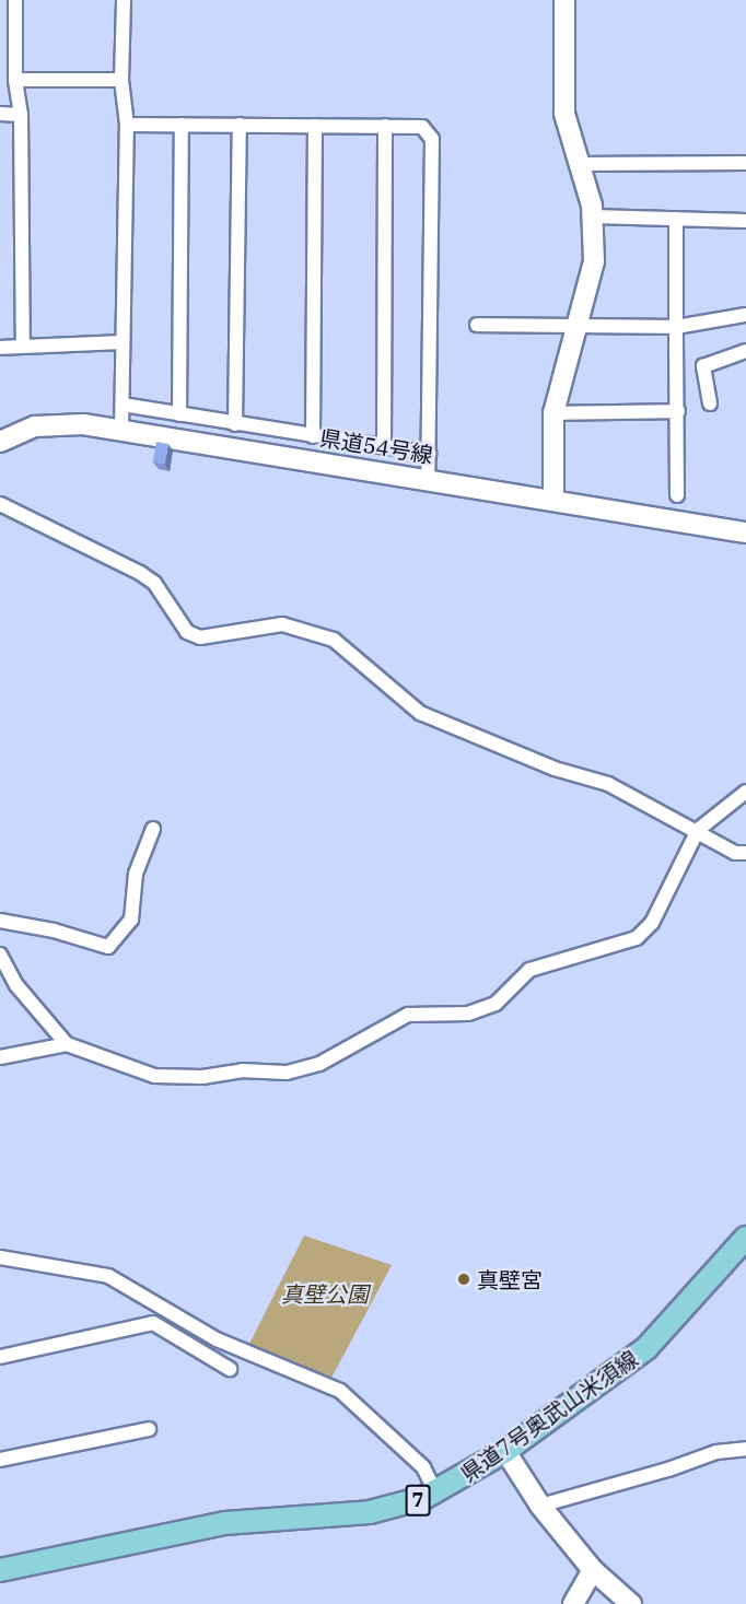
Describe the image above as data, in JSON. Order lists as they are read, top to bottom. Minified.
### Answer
{"streets":{"main road":["県道54号線","県道7号奥武山米須線","7"]},"parks":["真壁公園"],"places":["真壁宮"]}
